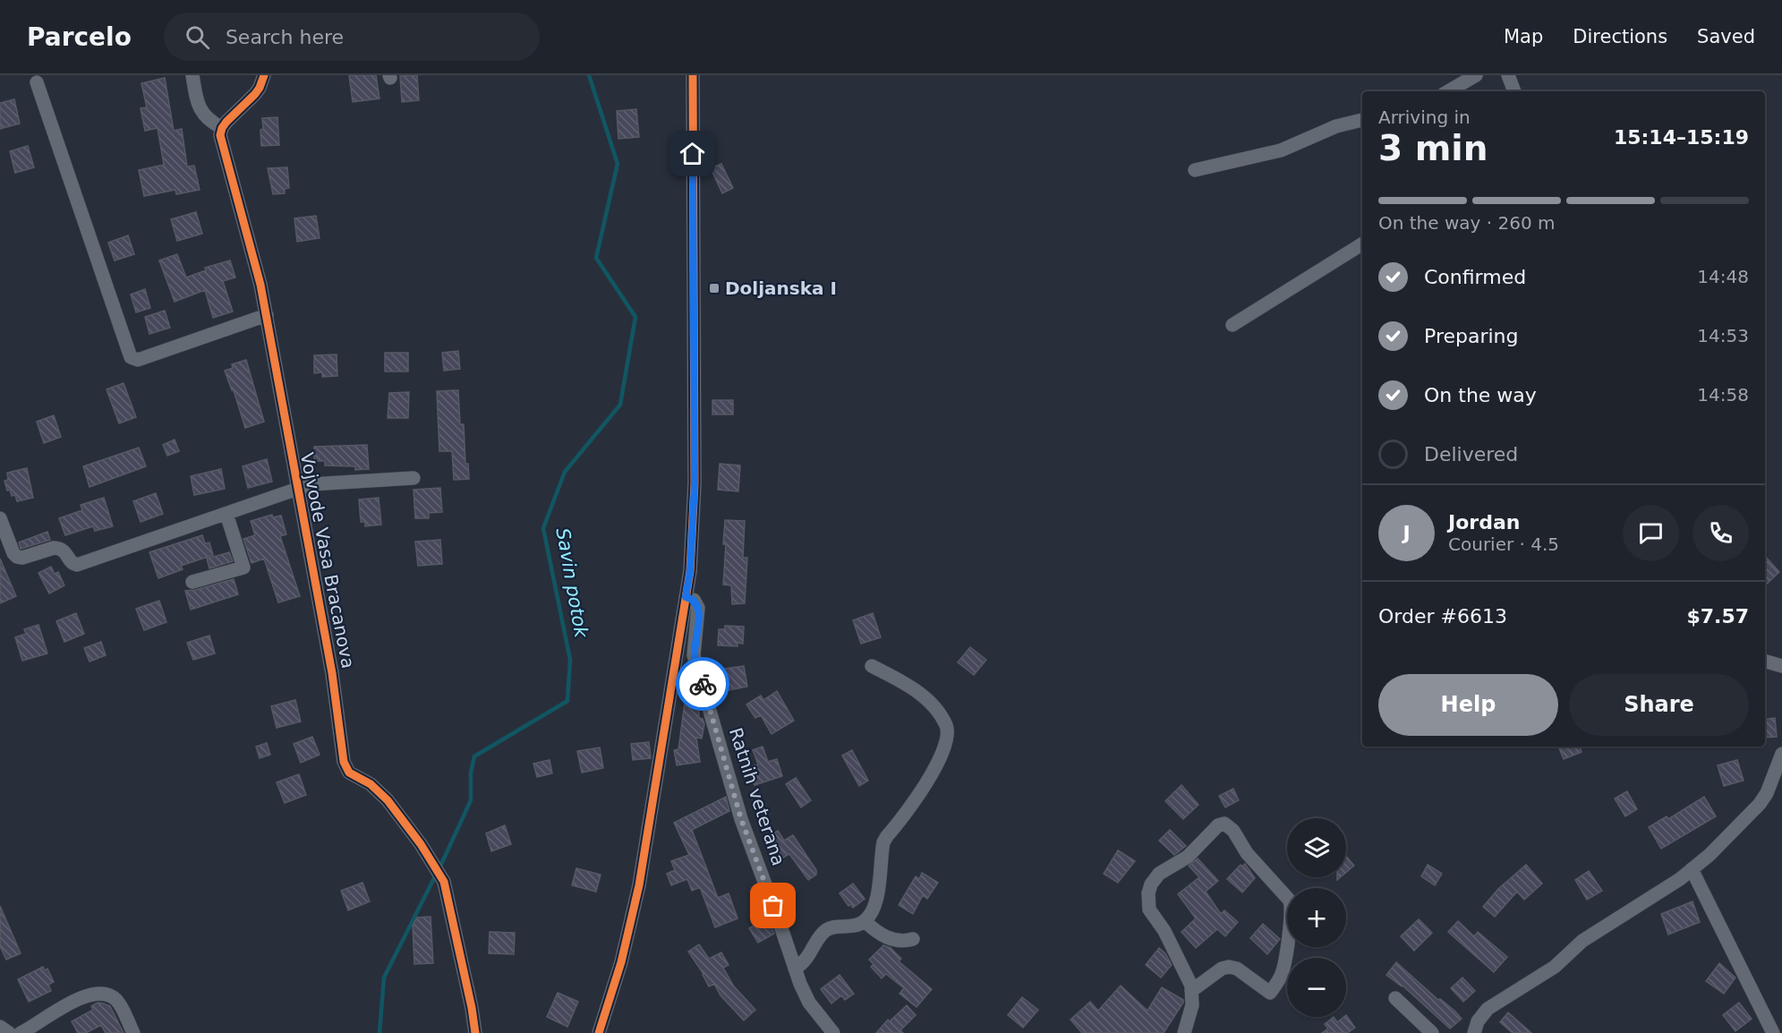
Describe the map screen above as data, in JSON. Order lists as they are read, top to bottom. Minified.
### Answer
{"streets":{"street":["Vojvode Vasa Bracanova","Ratnih veterana"]},"water":["Savin potok"],"places":{"transit":["Doljanska I"]},"page":{"header":"Parcelo","search":"Search here","nav":["Map","Directions","Saved"],"heading":["3 min","Arriving in","15:14–15:19"],"panel":["Jordan","Courier · 4.5","Order #6613","$7.57"],"bar":"On the way · 260 m","list":[["Confirmed","14:48"],["Preparing","14:53"],["On the way","14:58"],"Delivered"],"round":"J","buttons":["Help","Share"],"map_buttons":["+","−"]}}
